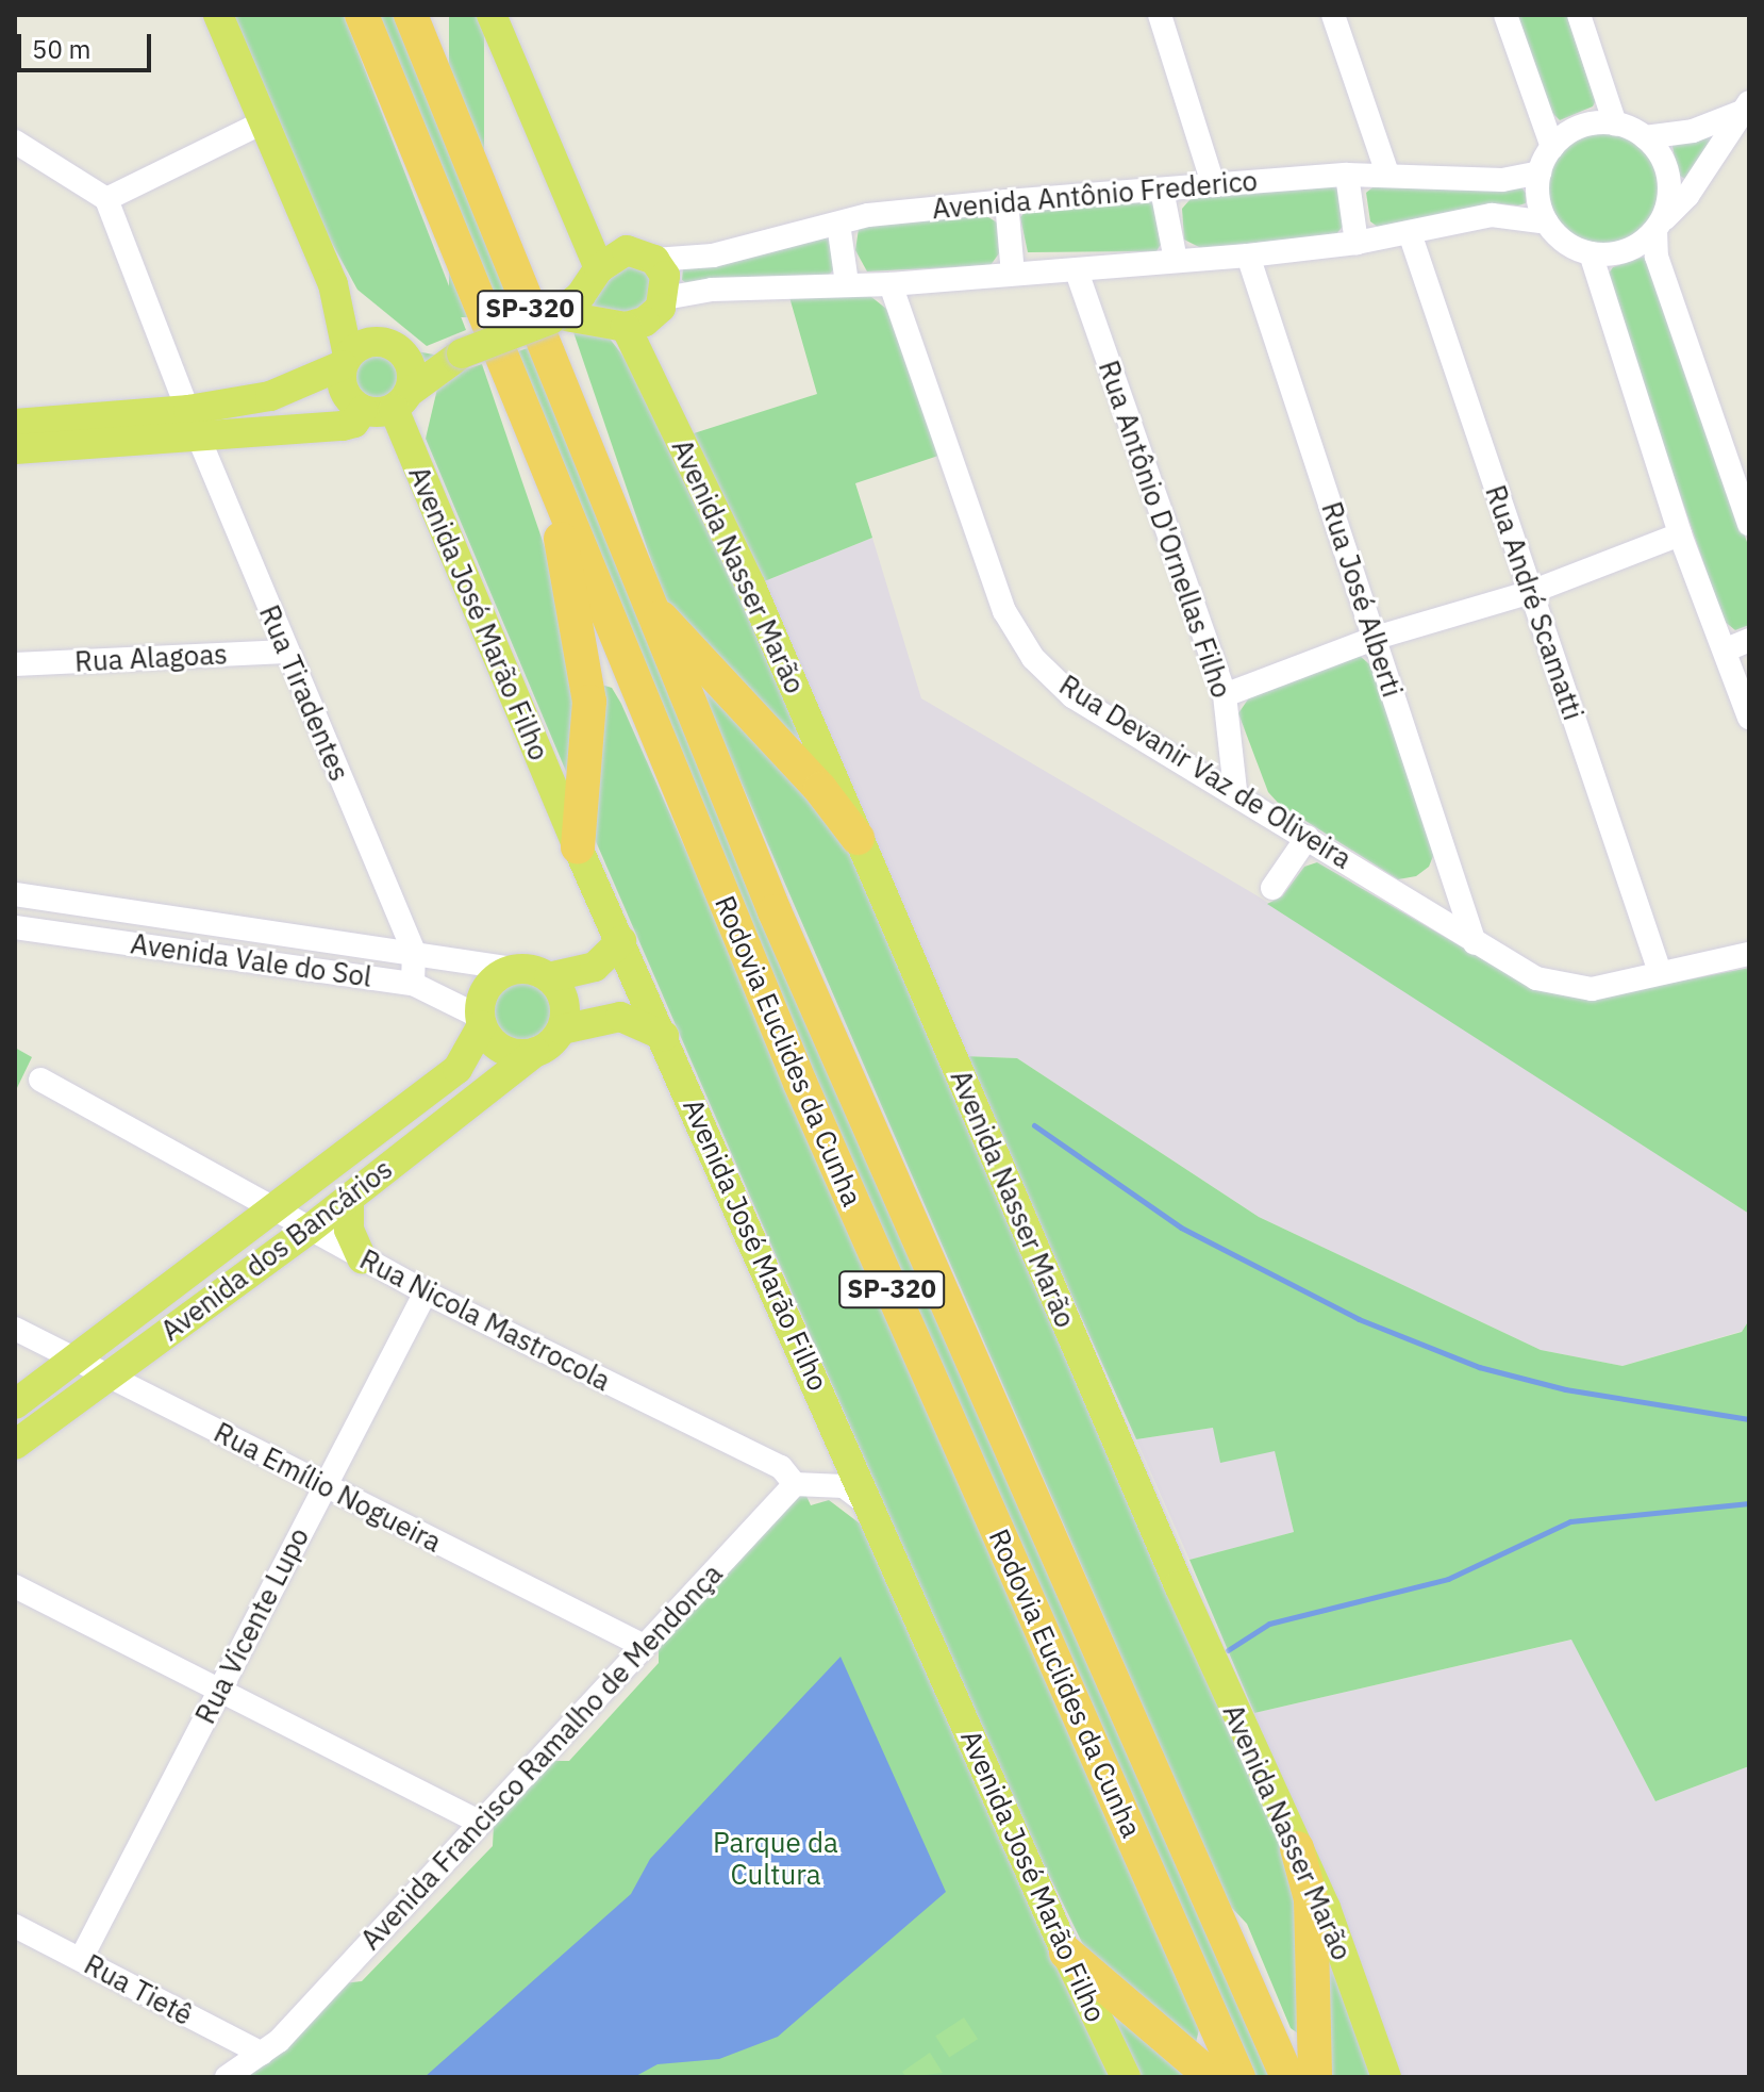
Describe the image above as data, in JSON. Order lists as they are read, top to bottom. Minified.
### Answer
{"streets":{"highway":["SP-320","Rodovia Euclides da Cunha"],"main road":["Avenida Antônio Frederico","Avenida Nasser Marão","Avenida José Marão Filho","Avenida dos Bancários"],"street":["Rua Antônio D'Ornellas Filho","Rua José Alberti","Rua André Scamatti","Rua Alagoas","Rua Tiradentes","Rua Devanir Vaz de Oliveira","Avenida Vale do Sol","Rua Nicola Mastrocola","Rua Emílio Nogueira","Rua Vicente Lupo","Avenida Francisco Ramalho de Mendonça","Rua Tietê"]},"crossings":[["Rua Antônio D'Ornellas Filho","Rua Devanir Vaz de Oliveira"],["Rua José Alberti","Rua Devanir Vaz de Oliveira"],["Rua André Scamatti","Rua Devanir Vaz de Oliveira"],["Rua Alagoas","Rua Tiradentes"],["Rua Tiradentes","Avenida Vale do Sol"],["Avenida Vale do Sol","Avenida dos Bancários"],["Avenida dos Bancários","Rua Nicola Mastrocola"],["Avenida dos Bancários","Rua Emílio Nogueira"],["Rua Nicola Mastrocola","Rua Vicente Lupo"],["Rua Nicola Mastrocola","Avenida Francisco Ramalho de Mendonça"],["Rua Emílio Nogueira","Rua Vicente Lupo"],["Rua Emílio Nogueira","Avenida Francisco Ramalho de Mendonça"],["Rua Vicente Lupo","Rua Tietê"],["Avenida Francisco Ramalho de Mendonça","Rua Tietê"]],"parks":["Parque da Cultura"],"scale_bar":"50 m"}
